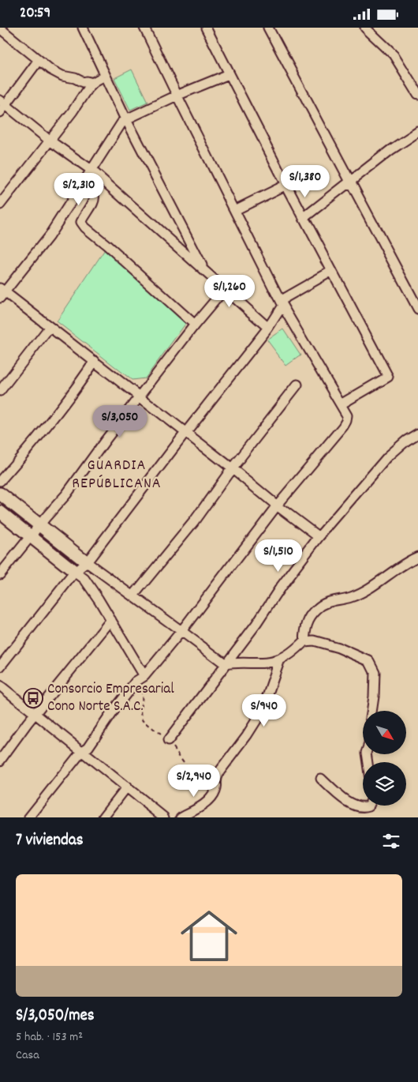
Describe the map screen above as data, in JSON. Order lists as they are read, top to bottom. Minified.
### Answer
{"districts":["GUARDIA REPÚBLICANA"],"places":{"bus stop":["Consorcio Empresarial Cono Norte S.A.C."]},"north":"bottom right","page":{"status":"20:59","price":["S/1,380","S/2,310","S/1,260","S/3,050","S/1,510","S/940","S/2,940"],"heading":"7 viviendas","list":[{"name":"S/3,050/mes","note":"5 hab. · 153 m² · Casa"}]}}
